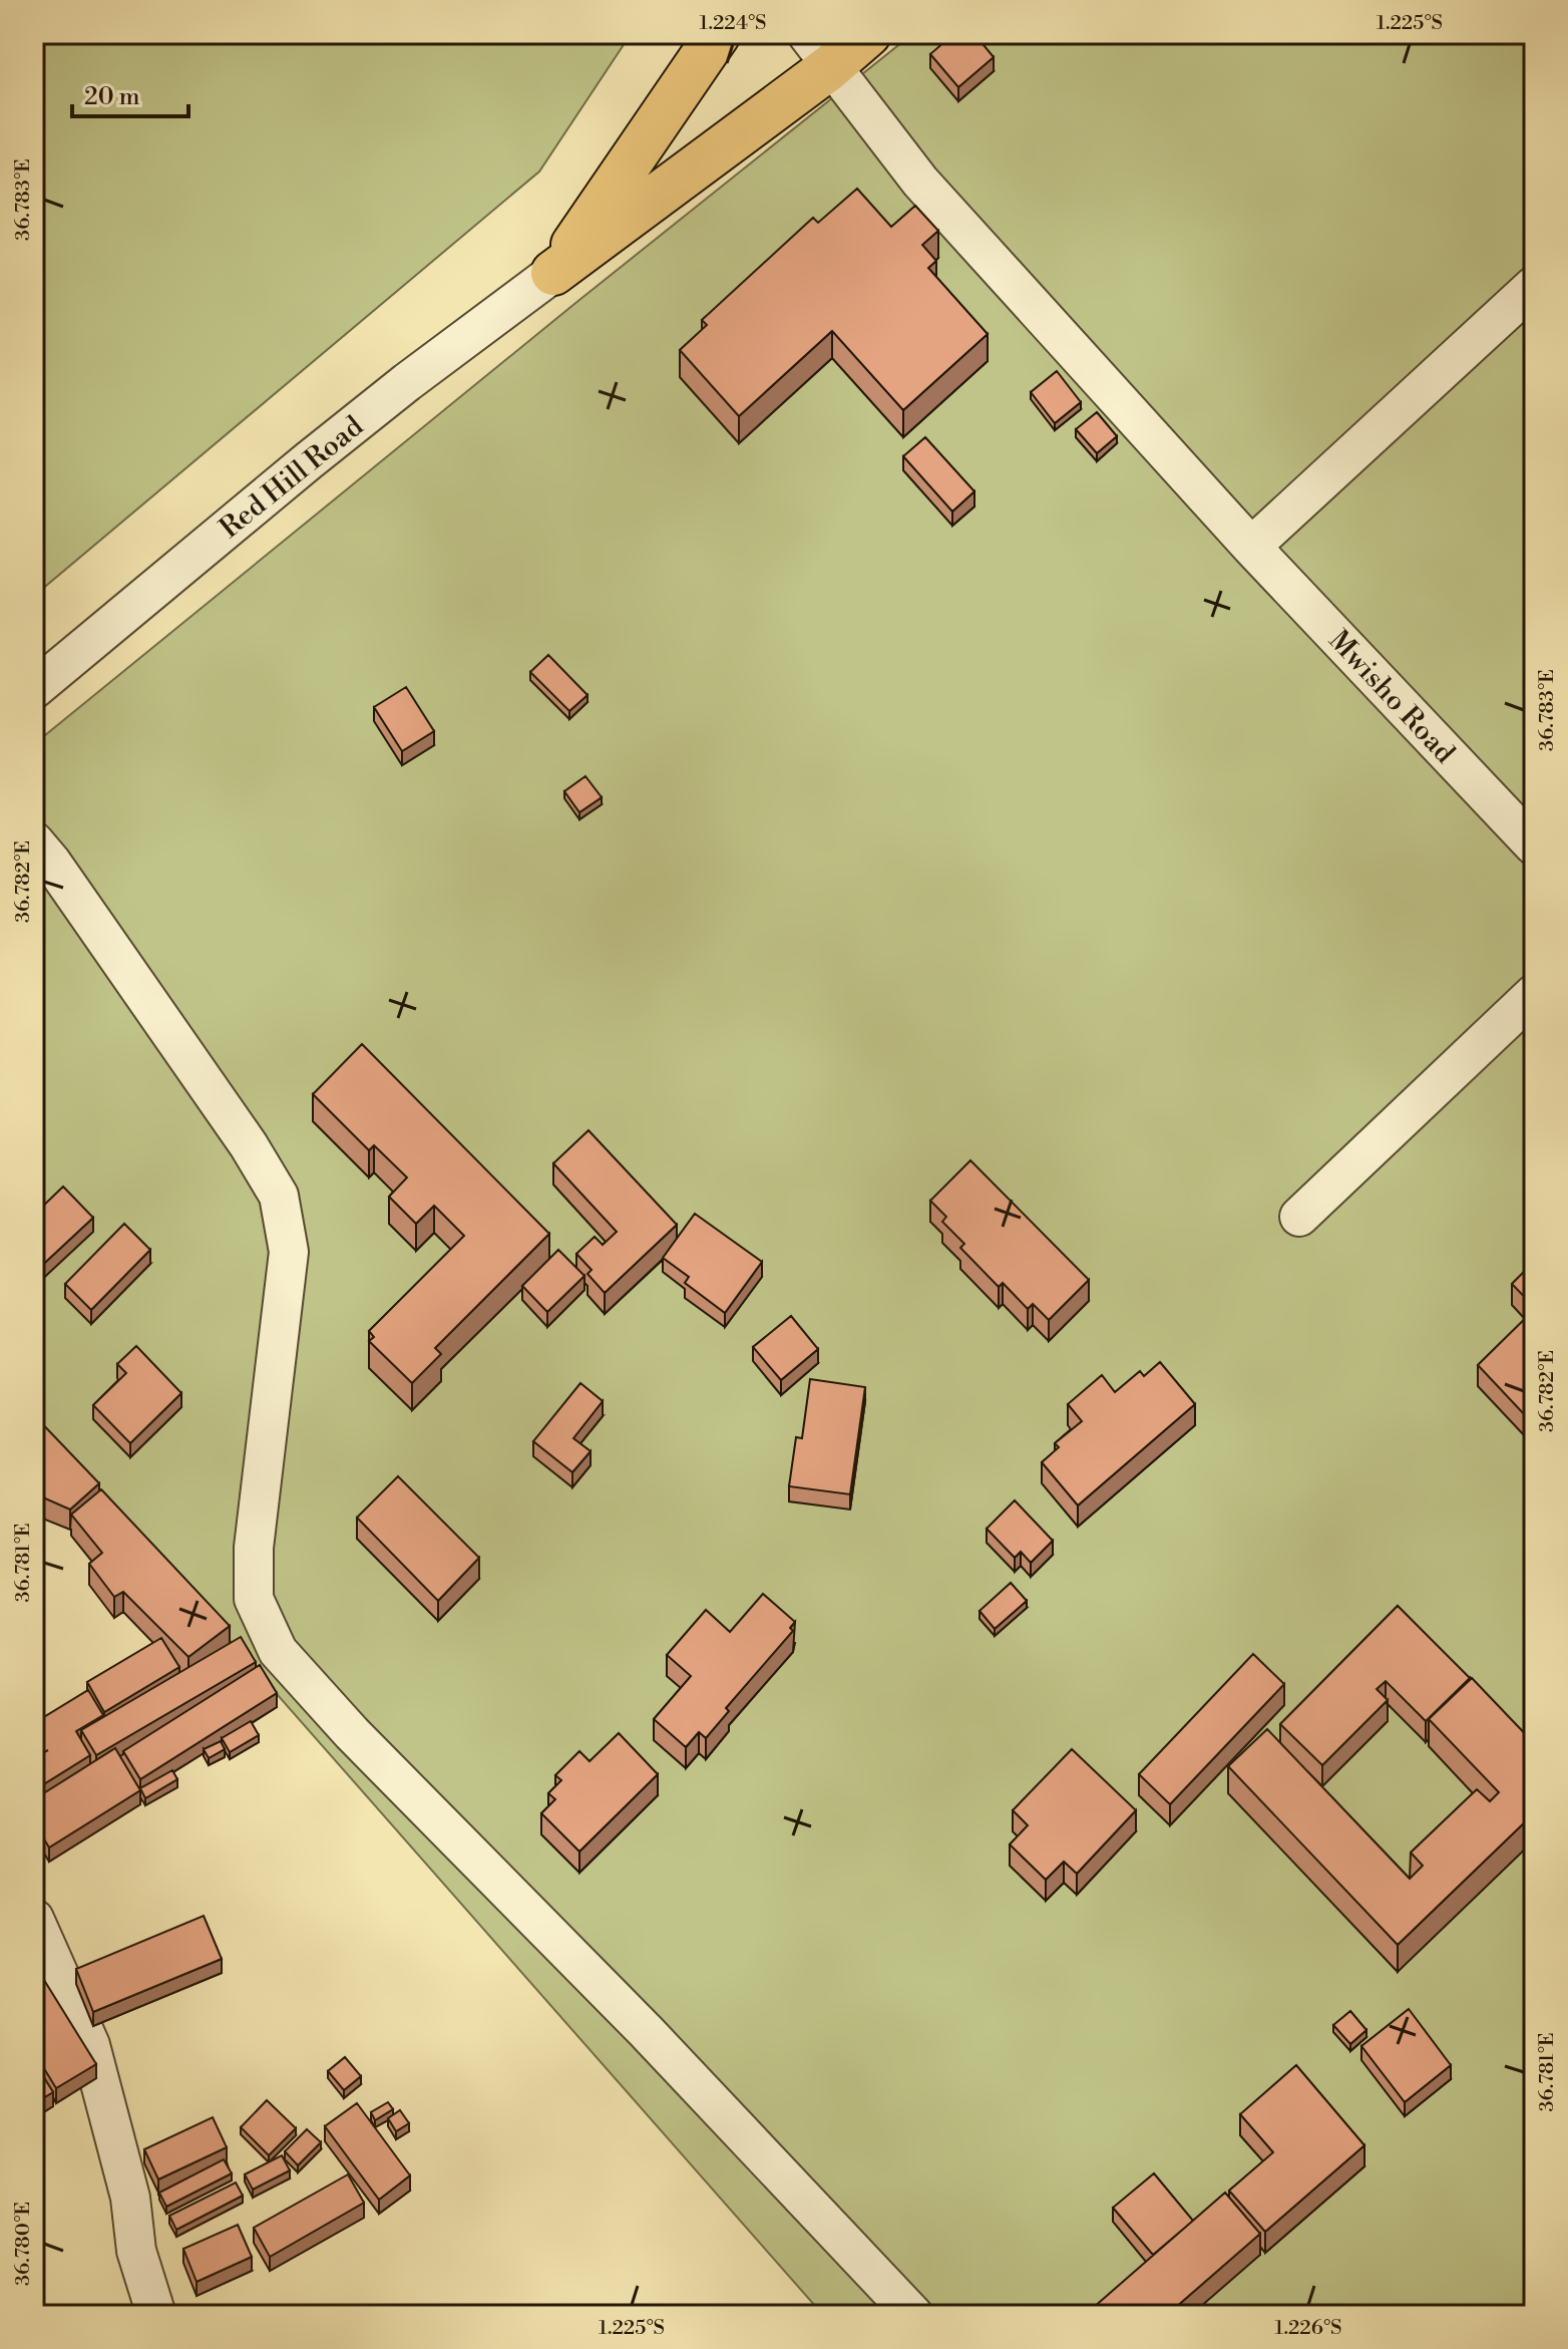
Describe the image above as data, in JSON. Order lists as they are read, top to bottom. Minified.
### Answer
{"streets":{"main road":["Red Hill Road"],"street":["Mwisho Road"]},"crossings":[["Red Hill Road","Mwisho Road"]],"scale_bar":"20 m","coordinates":["1.224°S","1.225°S","36.783°E","36.782°E","36.781°E","36.780°E","1.226°S"]}
